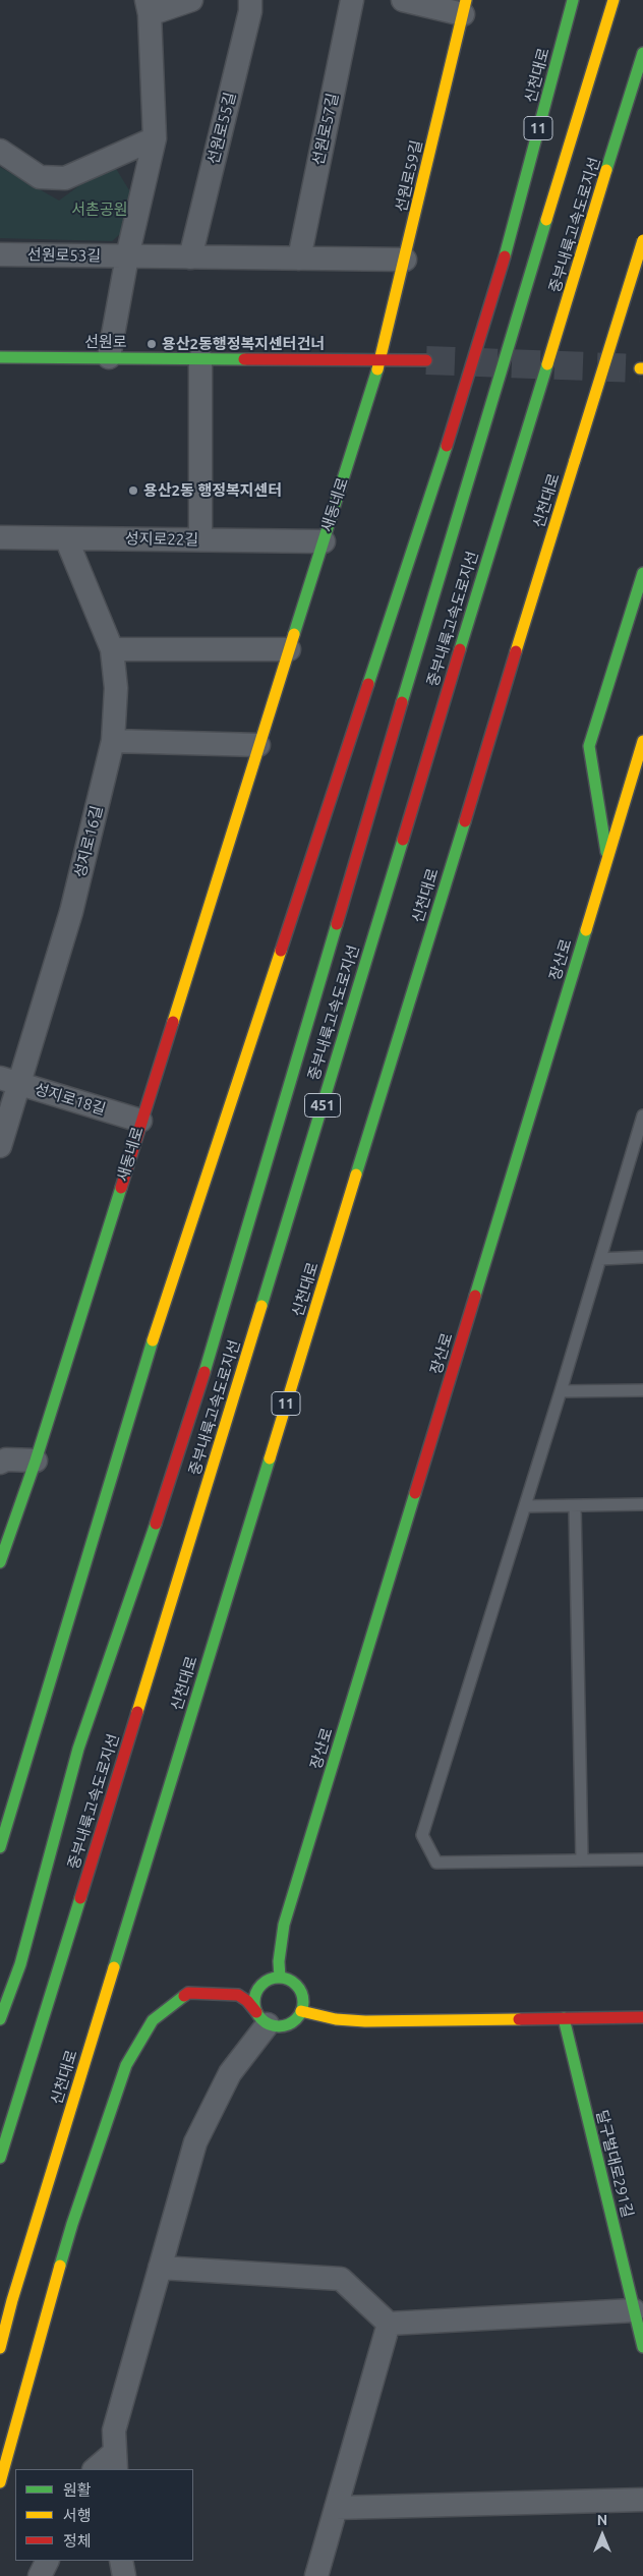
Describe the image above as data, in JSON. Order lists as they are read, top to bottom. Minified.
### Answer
{"streets":{"main road":["신천대로","11","선원로59길","중부내륙고속도로지선","선원로","새동네로","장산로","451","달구벌대로291길"],"street":["선원로55길","선원로57길","선원로53길","성지로22길","성지로16길","성지로18길"]},"crossings":[["선원로55길","선원로53길"],["선원로57길","선원로53길"],["선원로59길","선원로53길"],["선원로59길","선원로"],["선원로59길","새동네로"],["선원로","새동네로"],["새동네로","성지로22길"],["새동네로","성지로18길"],["성지로22길","성지로16길"],["성지로16길","성지로18길"]],"parks":["서촌공원"],"places":["용산2동행정복지센터건너","용산2동 행정복지센터"],"legend":["원활","서행","정체"],"north":"top"}
